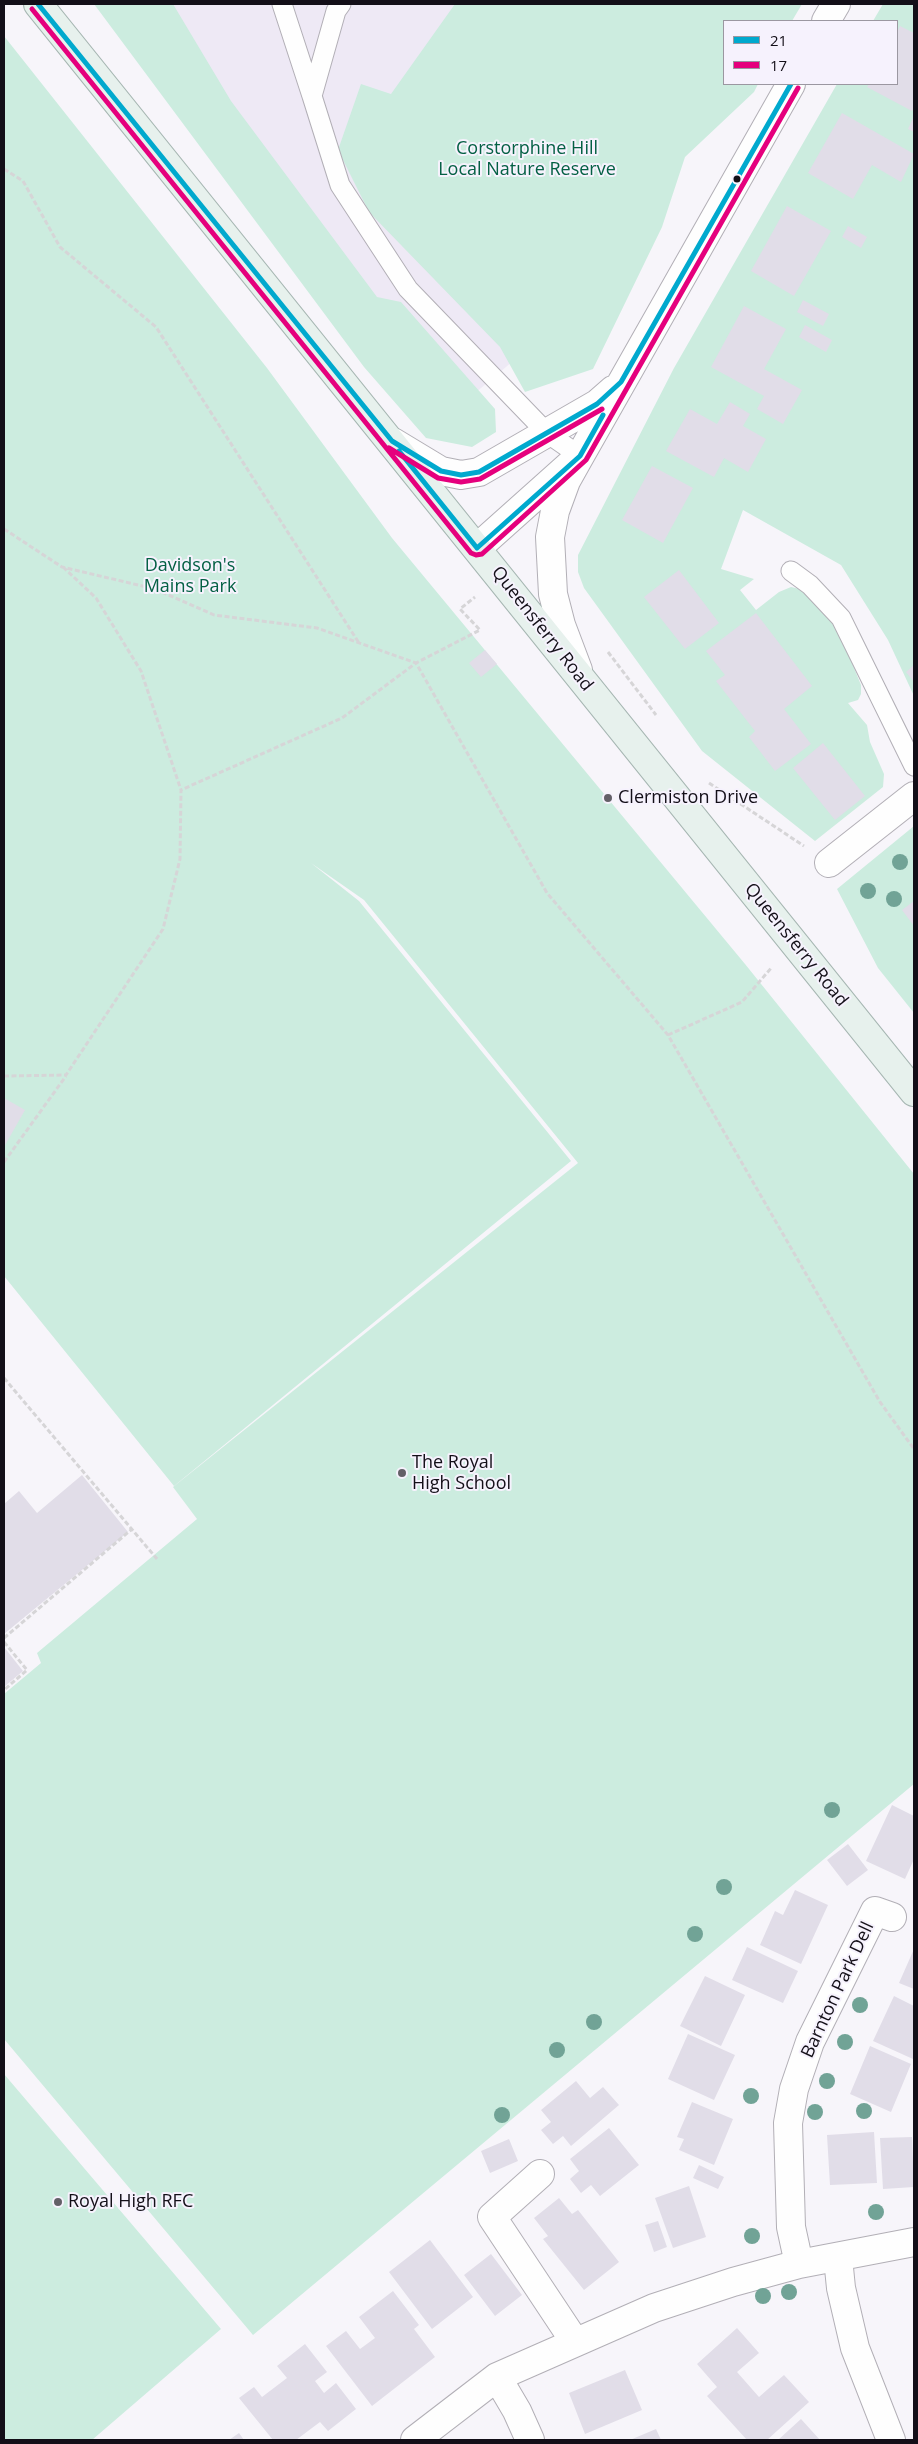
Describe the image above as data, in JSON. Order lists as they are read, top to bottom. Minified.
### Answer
{"streets":{"main road":["Queensferry Road"],"street":["Barnton Park Dell"]},"parks":["Corstorphine Hill Local Nature Reserve","Davidson's Mains Park"],"places":["Clermiston Drive","The Royal High School","Royal High RFC"],"lines":["transit line 21","transit line 17"],"legend":["21","17"]}
